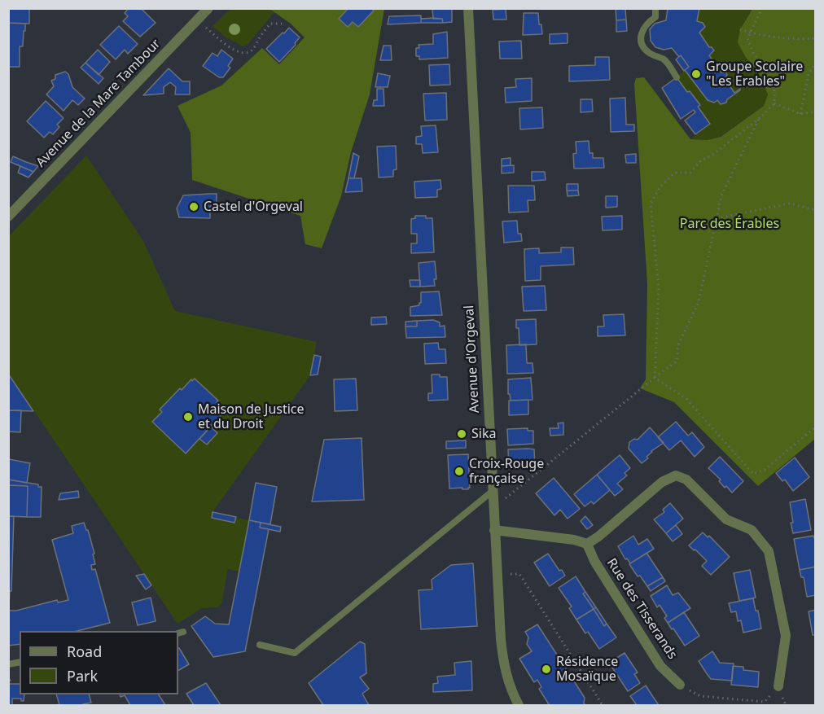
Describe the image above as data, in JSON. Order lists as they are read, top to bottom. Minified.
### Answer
{"streets":{"street":["Avenue de la Mare Tambour","Avenue d'Orgeval","Rue des Tisserands"]},"parks":["Parc des Érables"],"places":["Groupe Scolaire \"Les Erables\"","Castel d'Orgeval","Maison de Justice et du Droit","Sika","Croix-Rouge française","Résidence Mosaïque"],"legend":["Road","Park"]}
